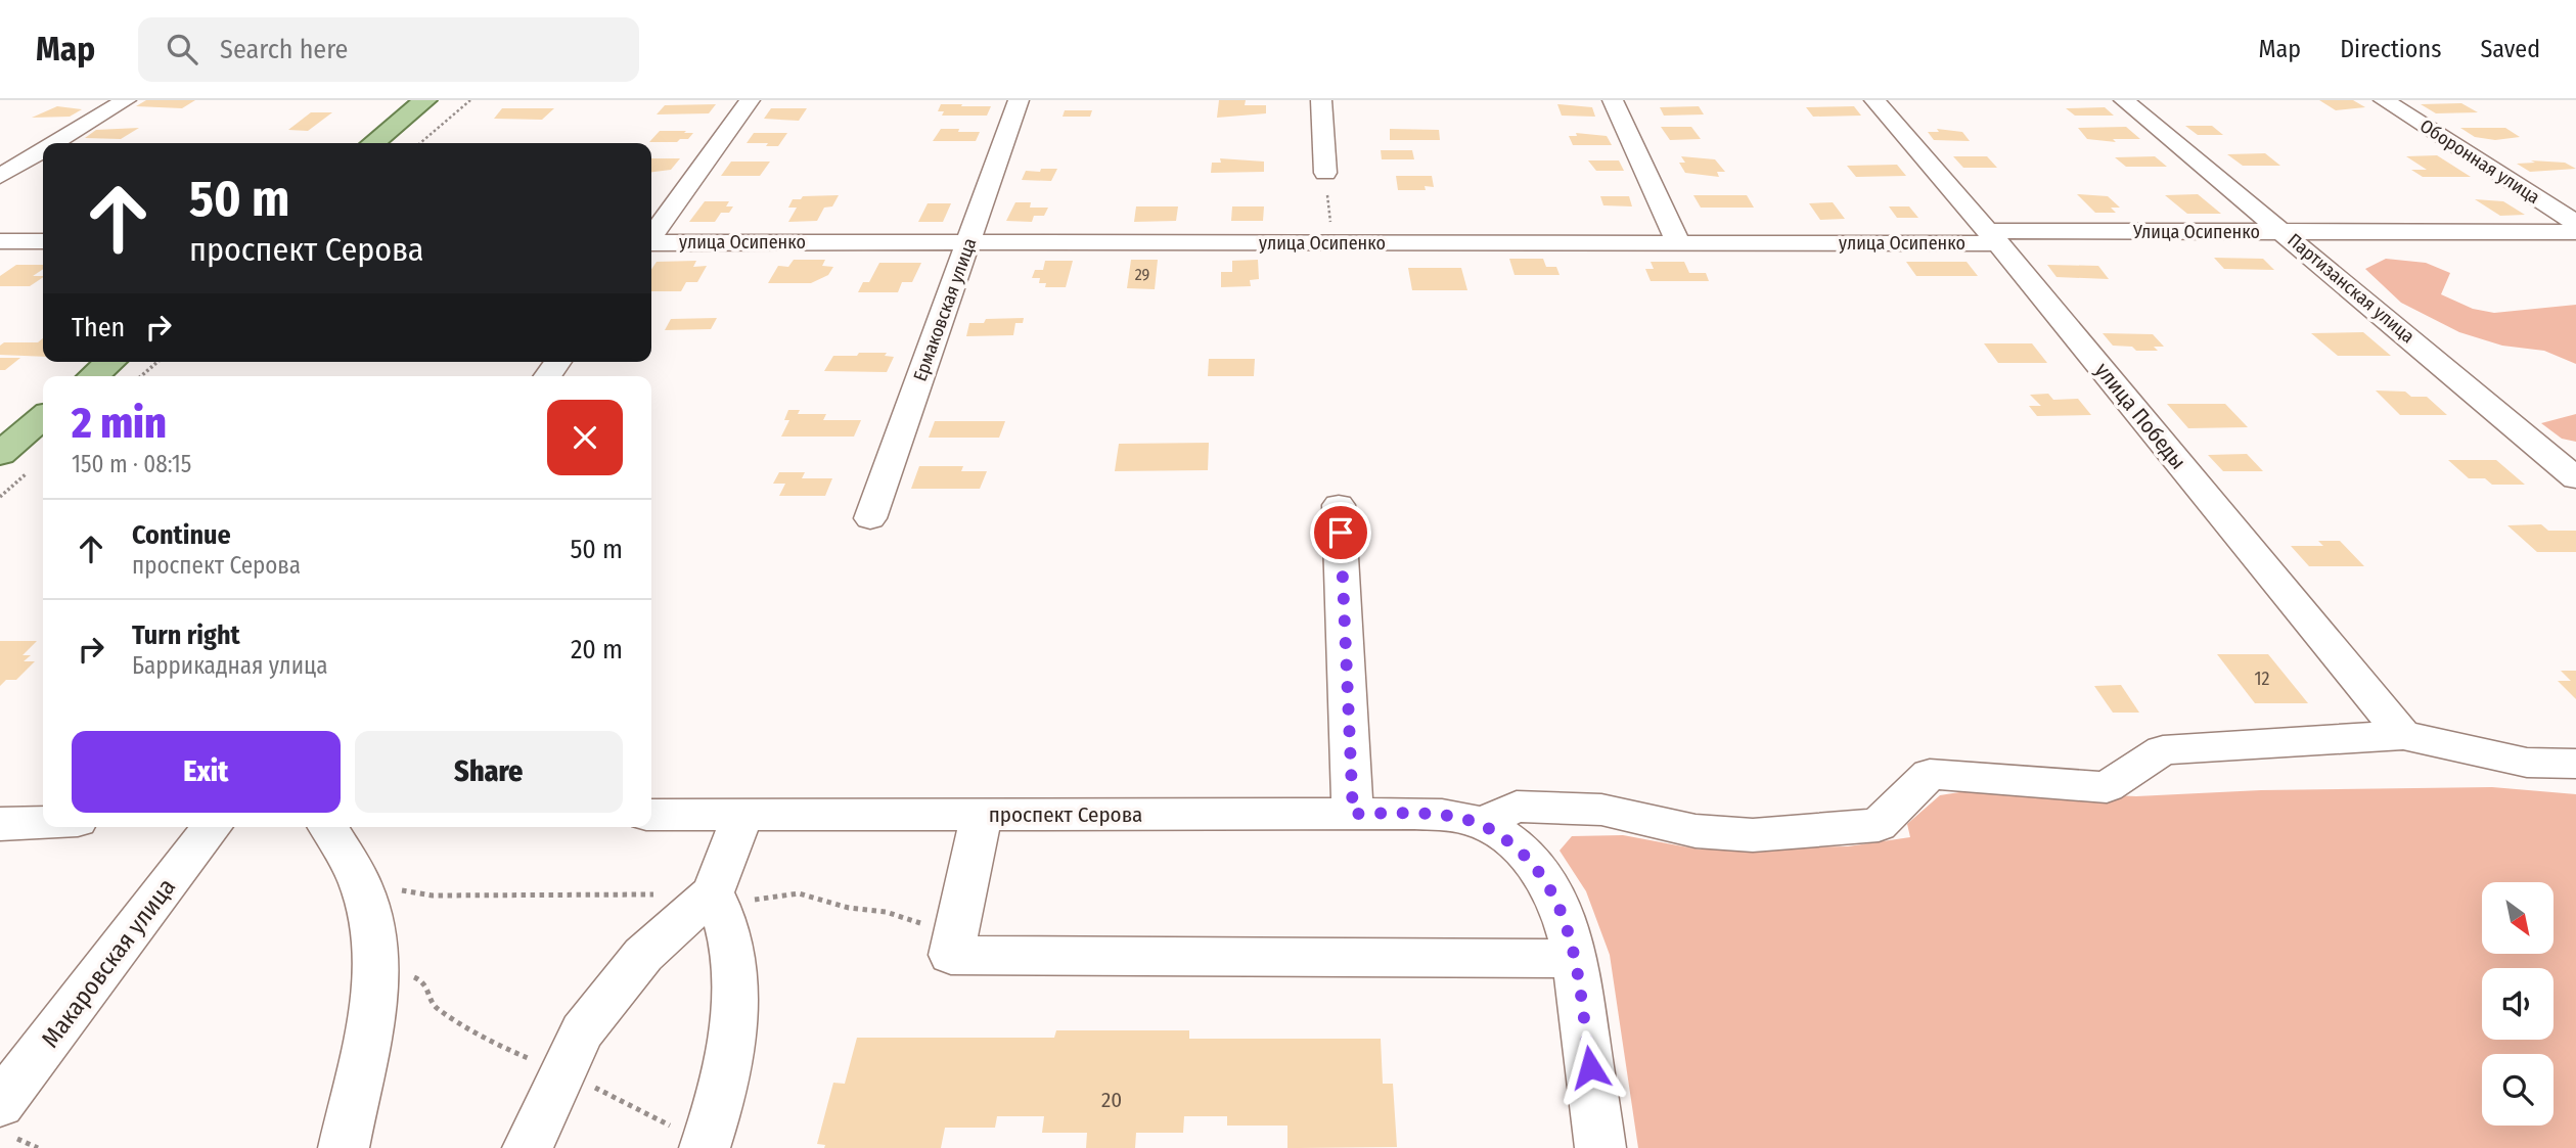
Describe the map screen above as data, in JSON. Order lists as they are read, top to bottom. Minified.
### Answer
{"streets":{"street":["Оборонная улица","Улица Осипенко","улица Осипенко","Партизанская улица","Ермаковская улица","улица Победы","проспект Серова","Макаровская улица"]},"crossings":[["Улица Осипенко","улица Осипенко"],["Улица Осипенко","Партизанская улица"],["Улица Осипенко","улица Победы"],["улица Осипенко","Ермаковская улица"],["улица Осипенко","улица Победы"]],"house_numbers":["29","12","20"],"north":"bottom right","page":{"header":"Map","search":"Search here","nav":["Map","Directions","Saved"],"turn":["50 m","проспект Серова"],"then":"Then","heading":["2 min","150 m · 08:15"],"list":[{"name":"Continue","note":"проспект Серова","value":"50 m"},{"name":"Turn right","note":"Баррикадная улица","value":"20 m"}],"buttons":["Exit","Share"]}}
